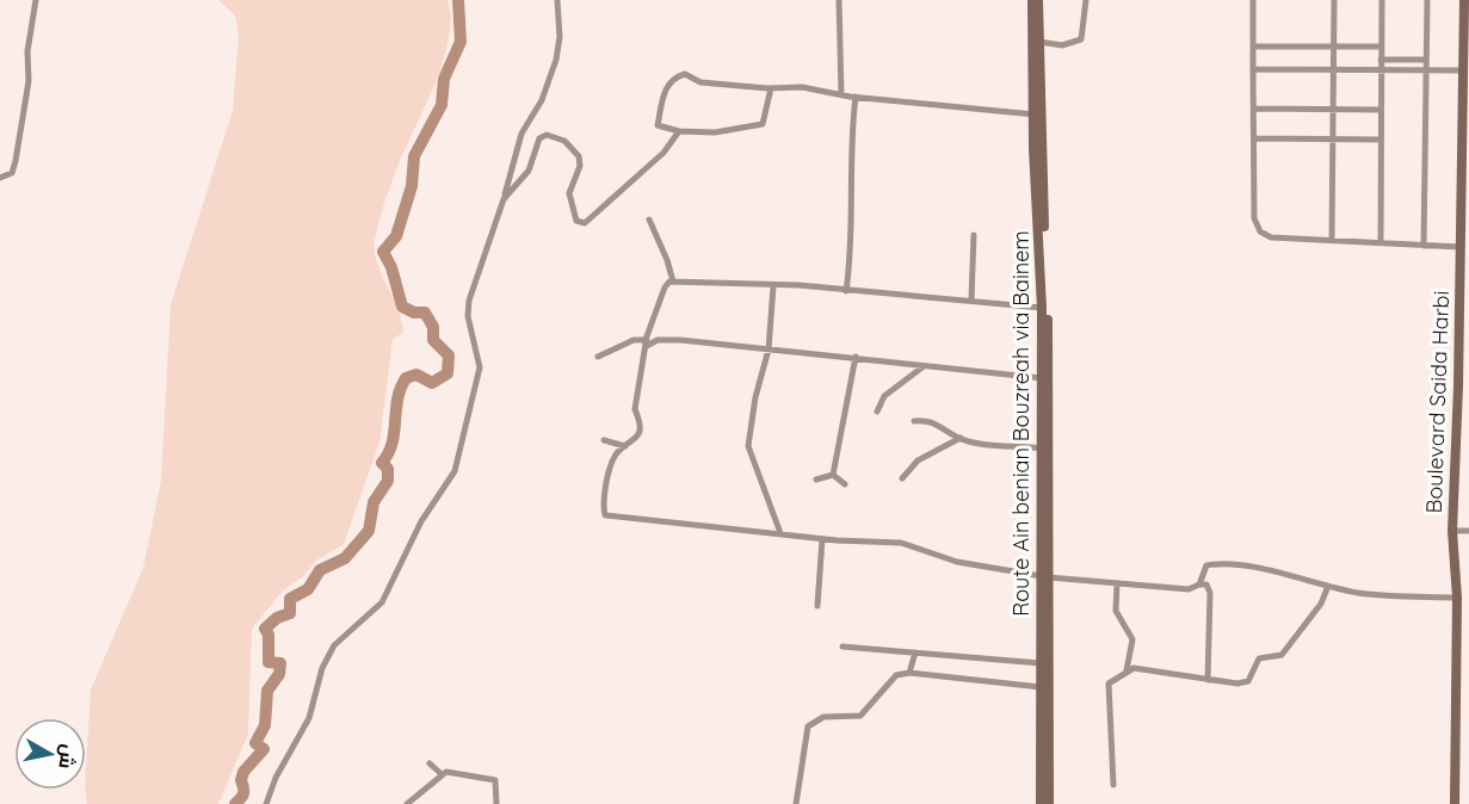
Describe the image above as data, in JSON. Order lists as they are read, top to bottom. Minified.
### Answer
{"streets":{"main road":["Boulevard Saida Harbi","Route Ain benian Bouzreah via Bainem"]},"north":"right"}
